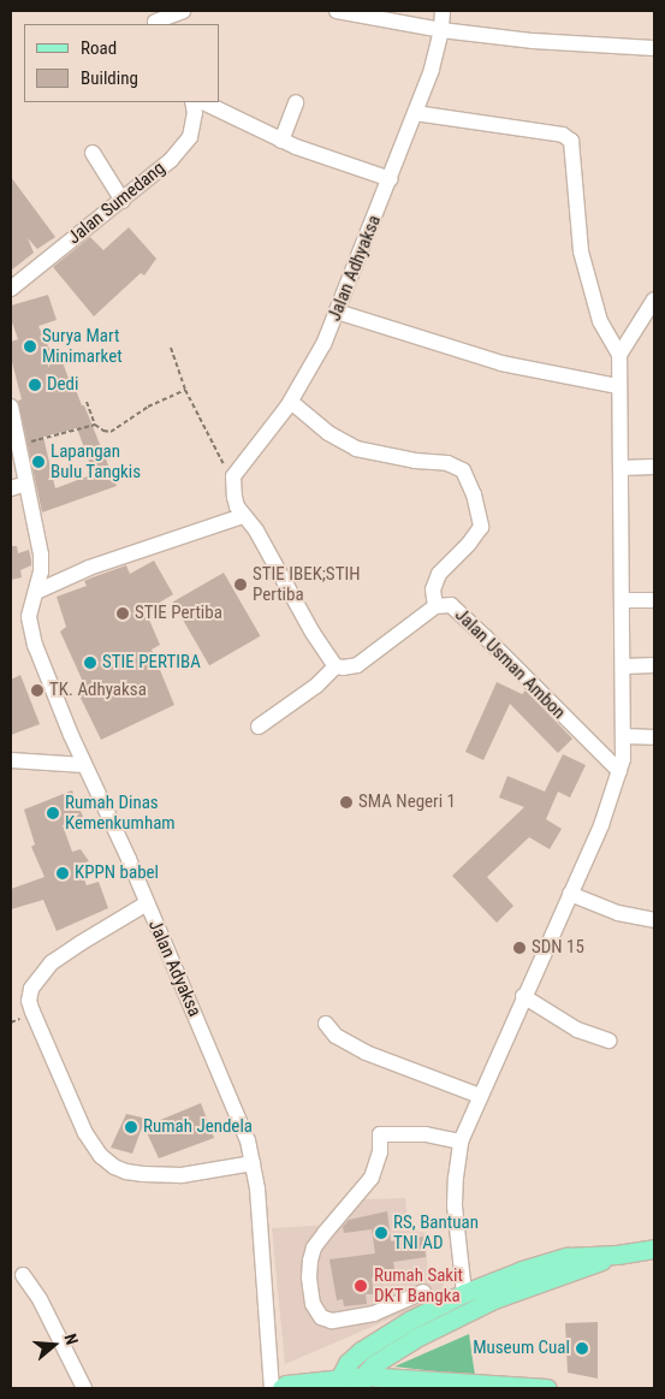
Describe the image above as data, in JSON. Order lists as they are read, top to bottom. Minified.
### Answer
{"streets":{"street":["Jalan Sumedang","Jalan Adhyaksa","Jalan Usman Ambon","Jalan Adyaksa"]},"places":["Surya Mart Minimarket","Dedi","Lapangan Bulu Tangkis","STIE IBEK;STIH Pertiba","STIE Pertiba","STIE PERTIBA","TK. Adhyaksa","SMA Negeri 1","Rumah Dinas Kemenkumham","KPPN babel","SDN 15","Rumah Jendela","RS, Bantuan TNI AD","Rumah Sakit DKT Bangka","Museum Cual"],"legend":["Road","Building"],"north":"right"}
